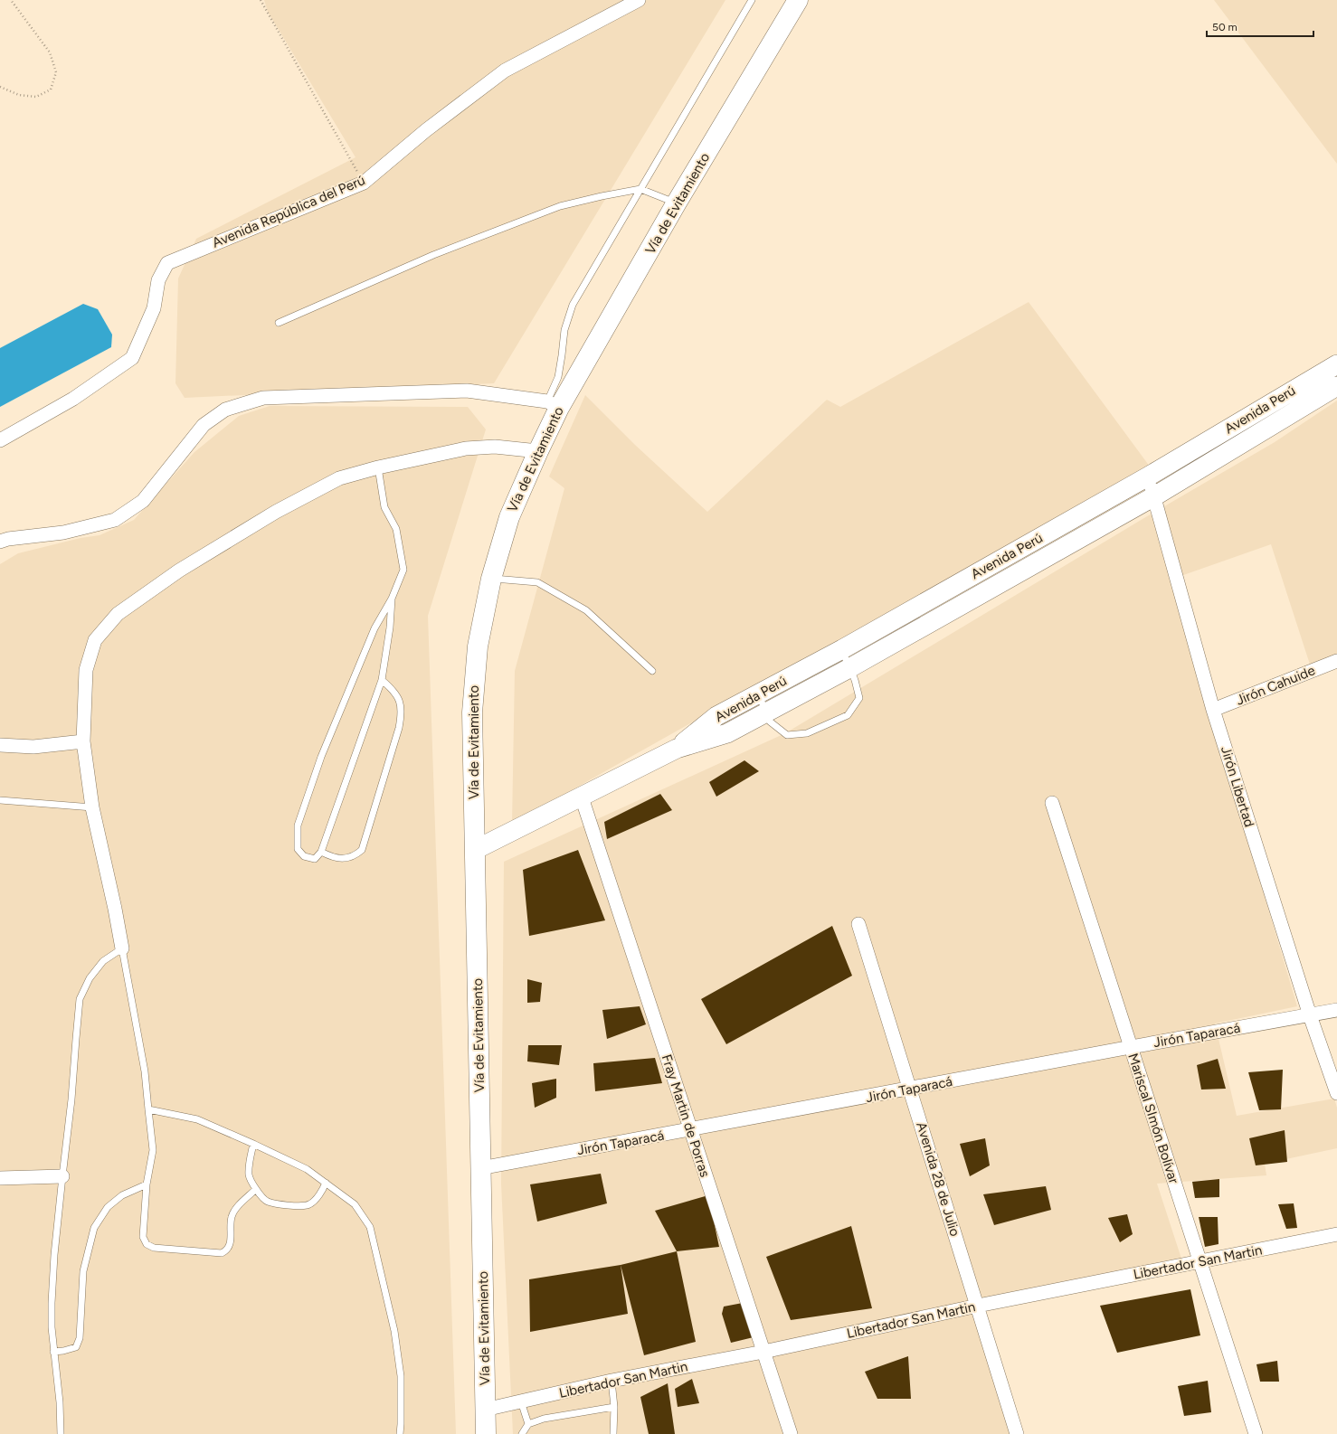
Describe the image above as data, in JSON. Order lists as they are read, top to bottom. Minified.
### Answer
{"streets":{"highway":["Vía de Evitamiento"],"main road":["Avenida Perú"],"street":["Avenida República del Perú","Jirón Cahuide","Jirón Libertad","Jirón Taparacá","Fray Martin de Porras","Mariscal SImón Bolívar","Avenida 28 de Julio","Libertador San Martin"]},"crossings":[["Vía de Evitamiento","Avenida Perú"],["Vía de Evitamiento","Jirón Taparacá"],["Vía de Evitamiento","Libertador San Martin"],["Avenida Perú","Jirón Libertad"],["Avenida Perú","Fray Martin de Porras"],["Jirón Cahuide","Jirón Libertad"],["Jirón Libertad","Jirón Taparacá"],["Jirón Taparacá","Fray Martin de Porras"],["Jirón Taparacá","Mariscal SImón Bolívar"],["Jirón Taparacá","Avenida 28 de Julio"],["Fray Martin de Porras","Libertador San Martin"],["Mariscal SImón Bolívar","Libertador San Martin"],["Avenida 28 de Julio","Libertador San Martin"]],"scale_bar":"50 m"}
